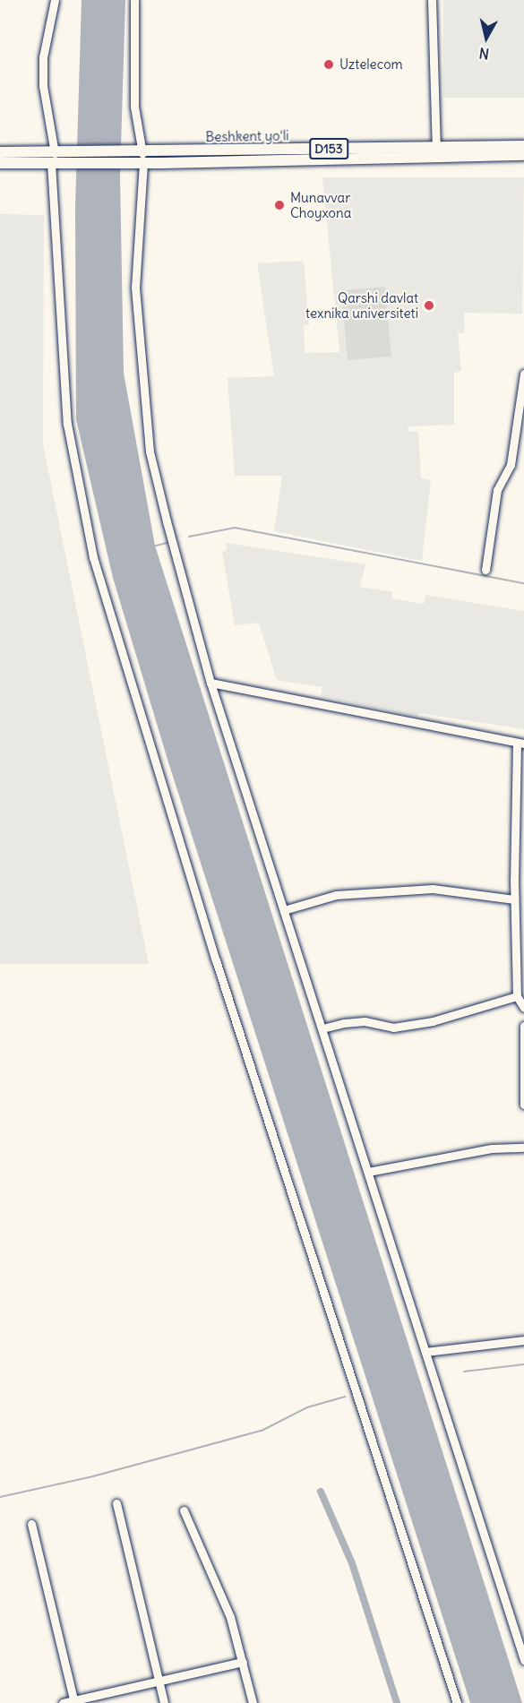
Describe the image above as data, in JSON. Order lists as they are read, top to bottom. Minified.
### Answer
{"streets":{"main road":["Beshkent yoʻli","D153"]},"crossings":[["Beshkent yoʻli","D153"]],"places":["Uztelecom","Munavvar Choyxona","Qarshi davlat texnika universiteti"],"north":"bottom"}
